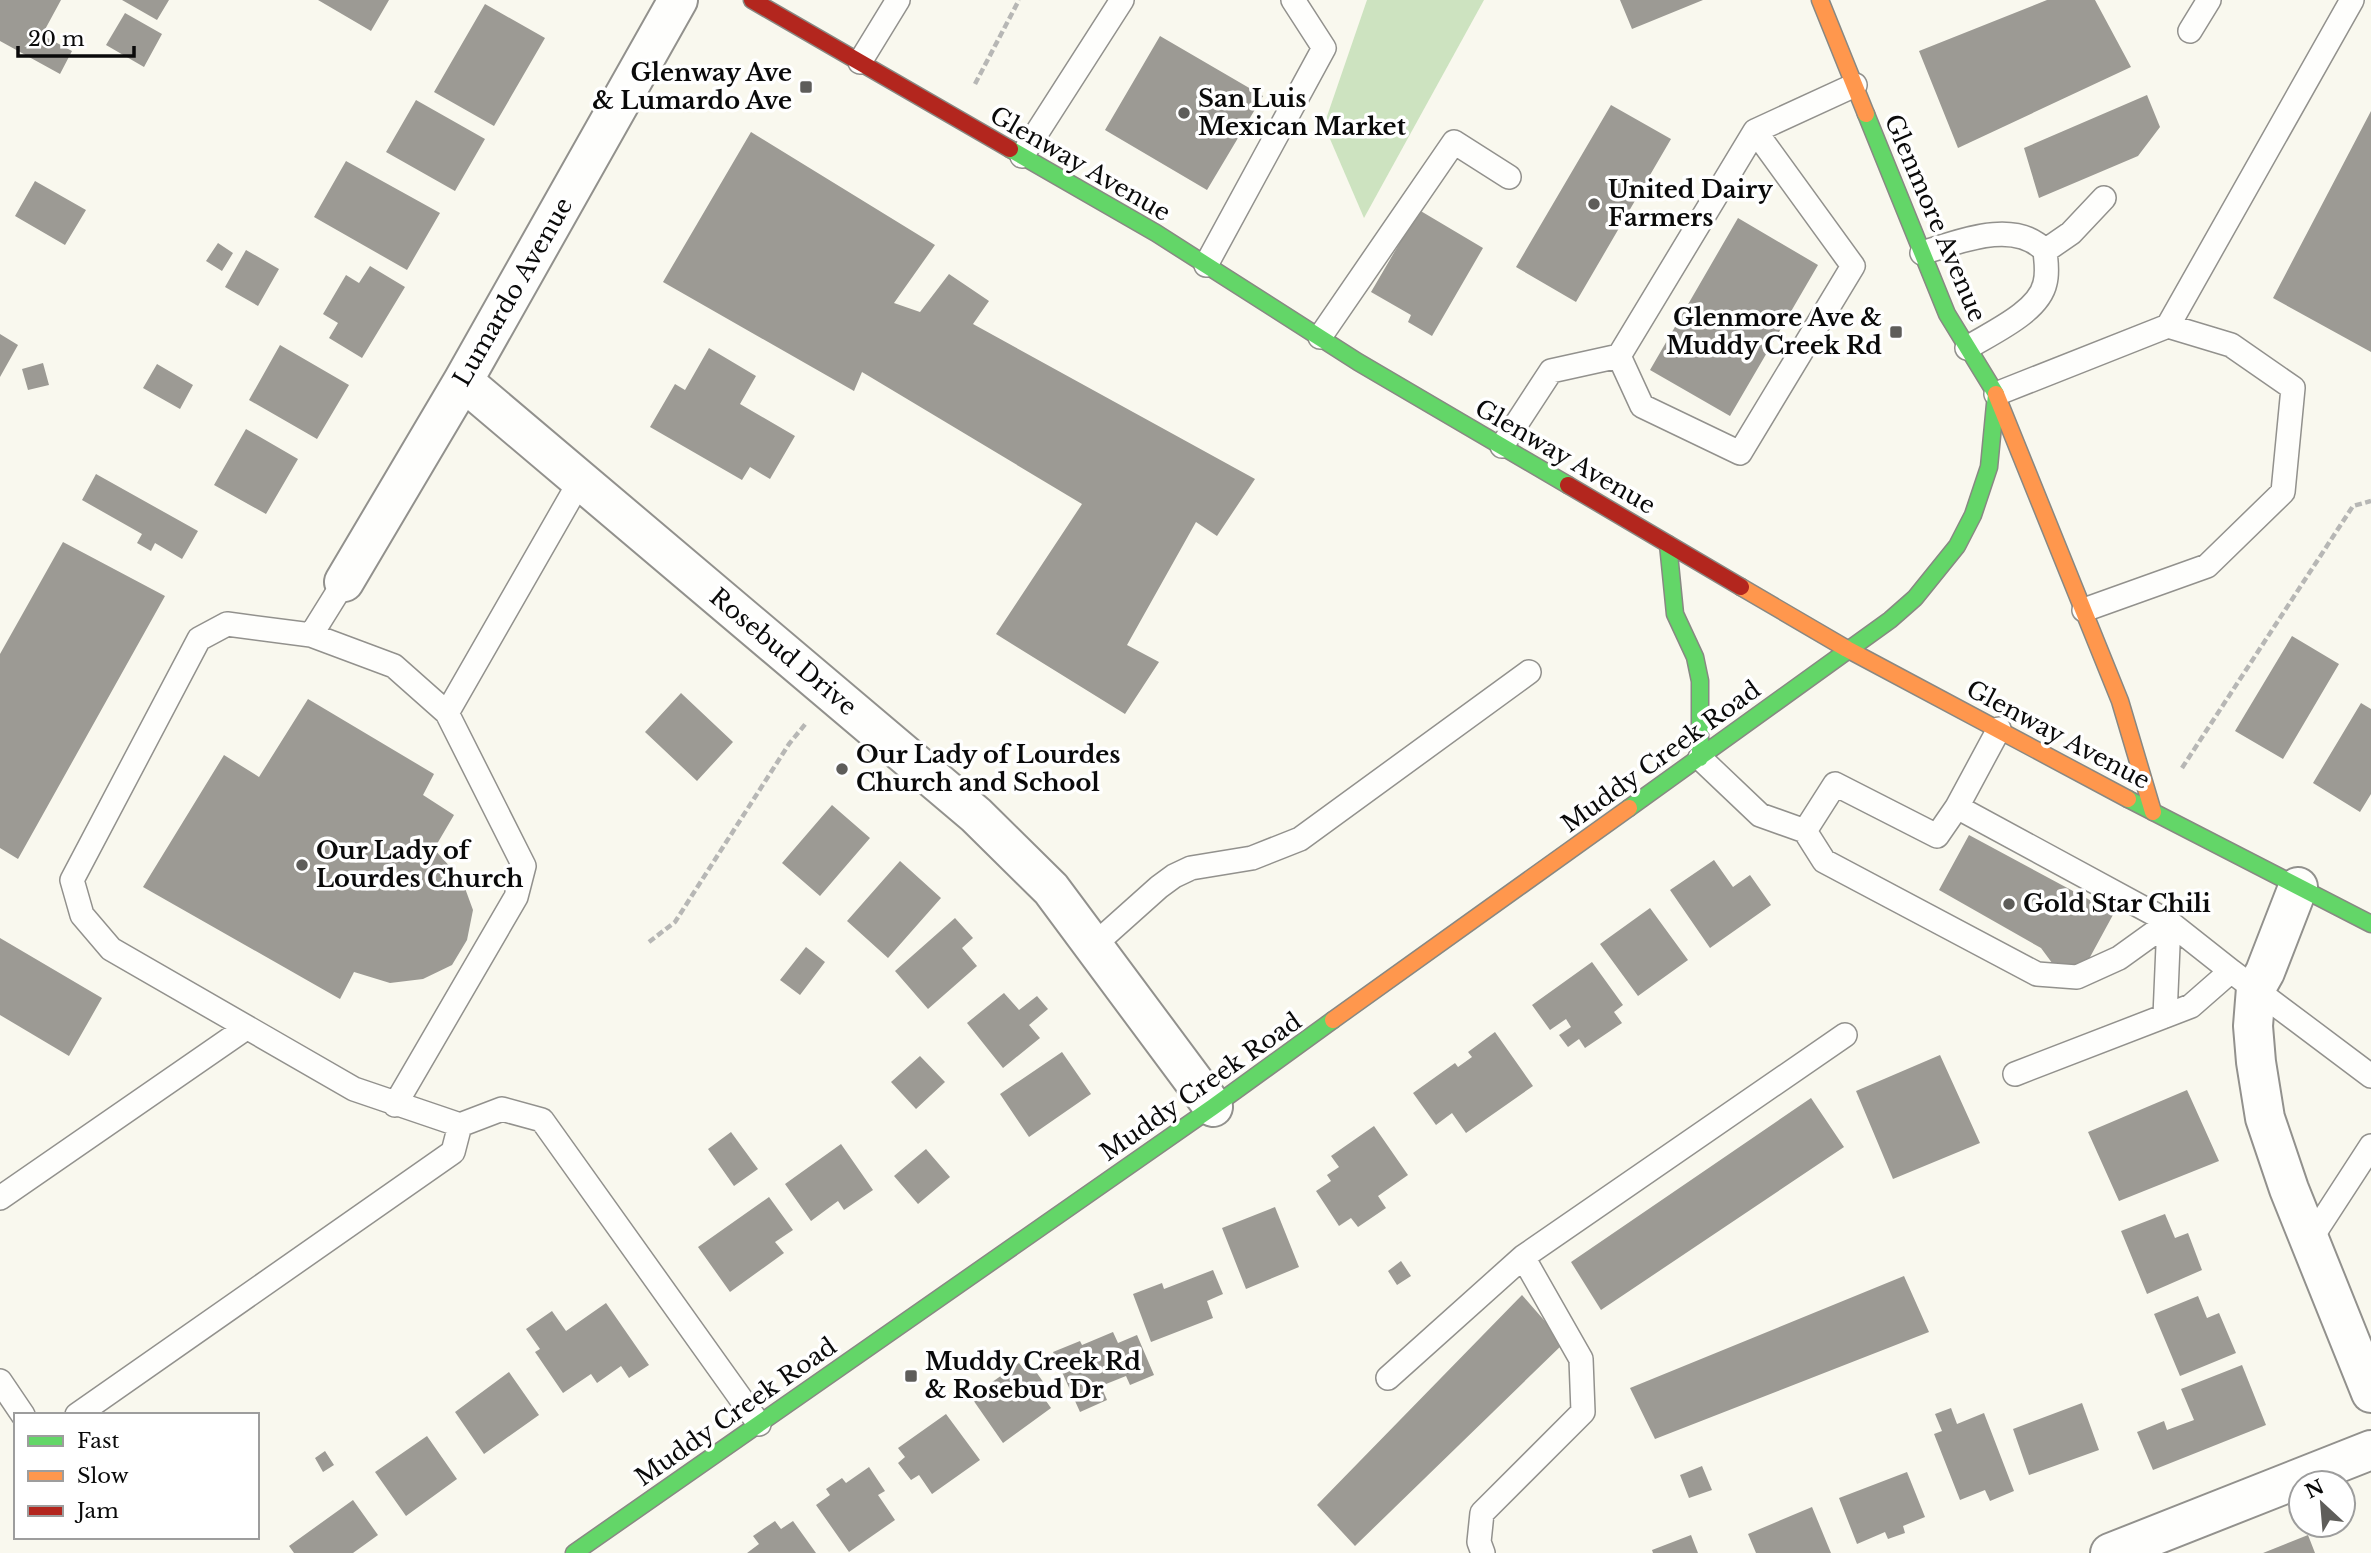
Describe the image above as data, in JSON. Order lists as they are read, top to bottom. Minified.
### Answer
{"streets":{"main road":["Glenway Avenue","Glenmore Avenue","Muddy Creek Road"],"street":["Lumardo Avenue","Rosebud Drive"]},"crossings":[["Glenway Avenue","Glenmore Avenue"],["Glenway Avenue","Muddy Creek Road"],["Lumardo Avenue","Rosebud Drive"],["Rosebud Drive","Muddy Creek Road"]],"places":{"transit":["Glenway Ave & Lumardo Ave","Glenmore Ave & Muddy Creek Rd","Muddy Creek Rd & Rosebud Dr"],"other":["San Luis Mexican Market","United Dairy Farmers","Our Lady of Lourdes Church and School","Our Lady of Lourdes Church","Gold Star Chili"]},"legend":["Fast","Slow","Jam"],"scale_bar":"20 m","north":"top left"}
